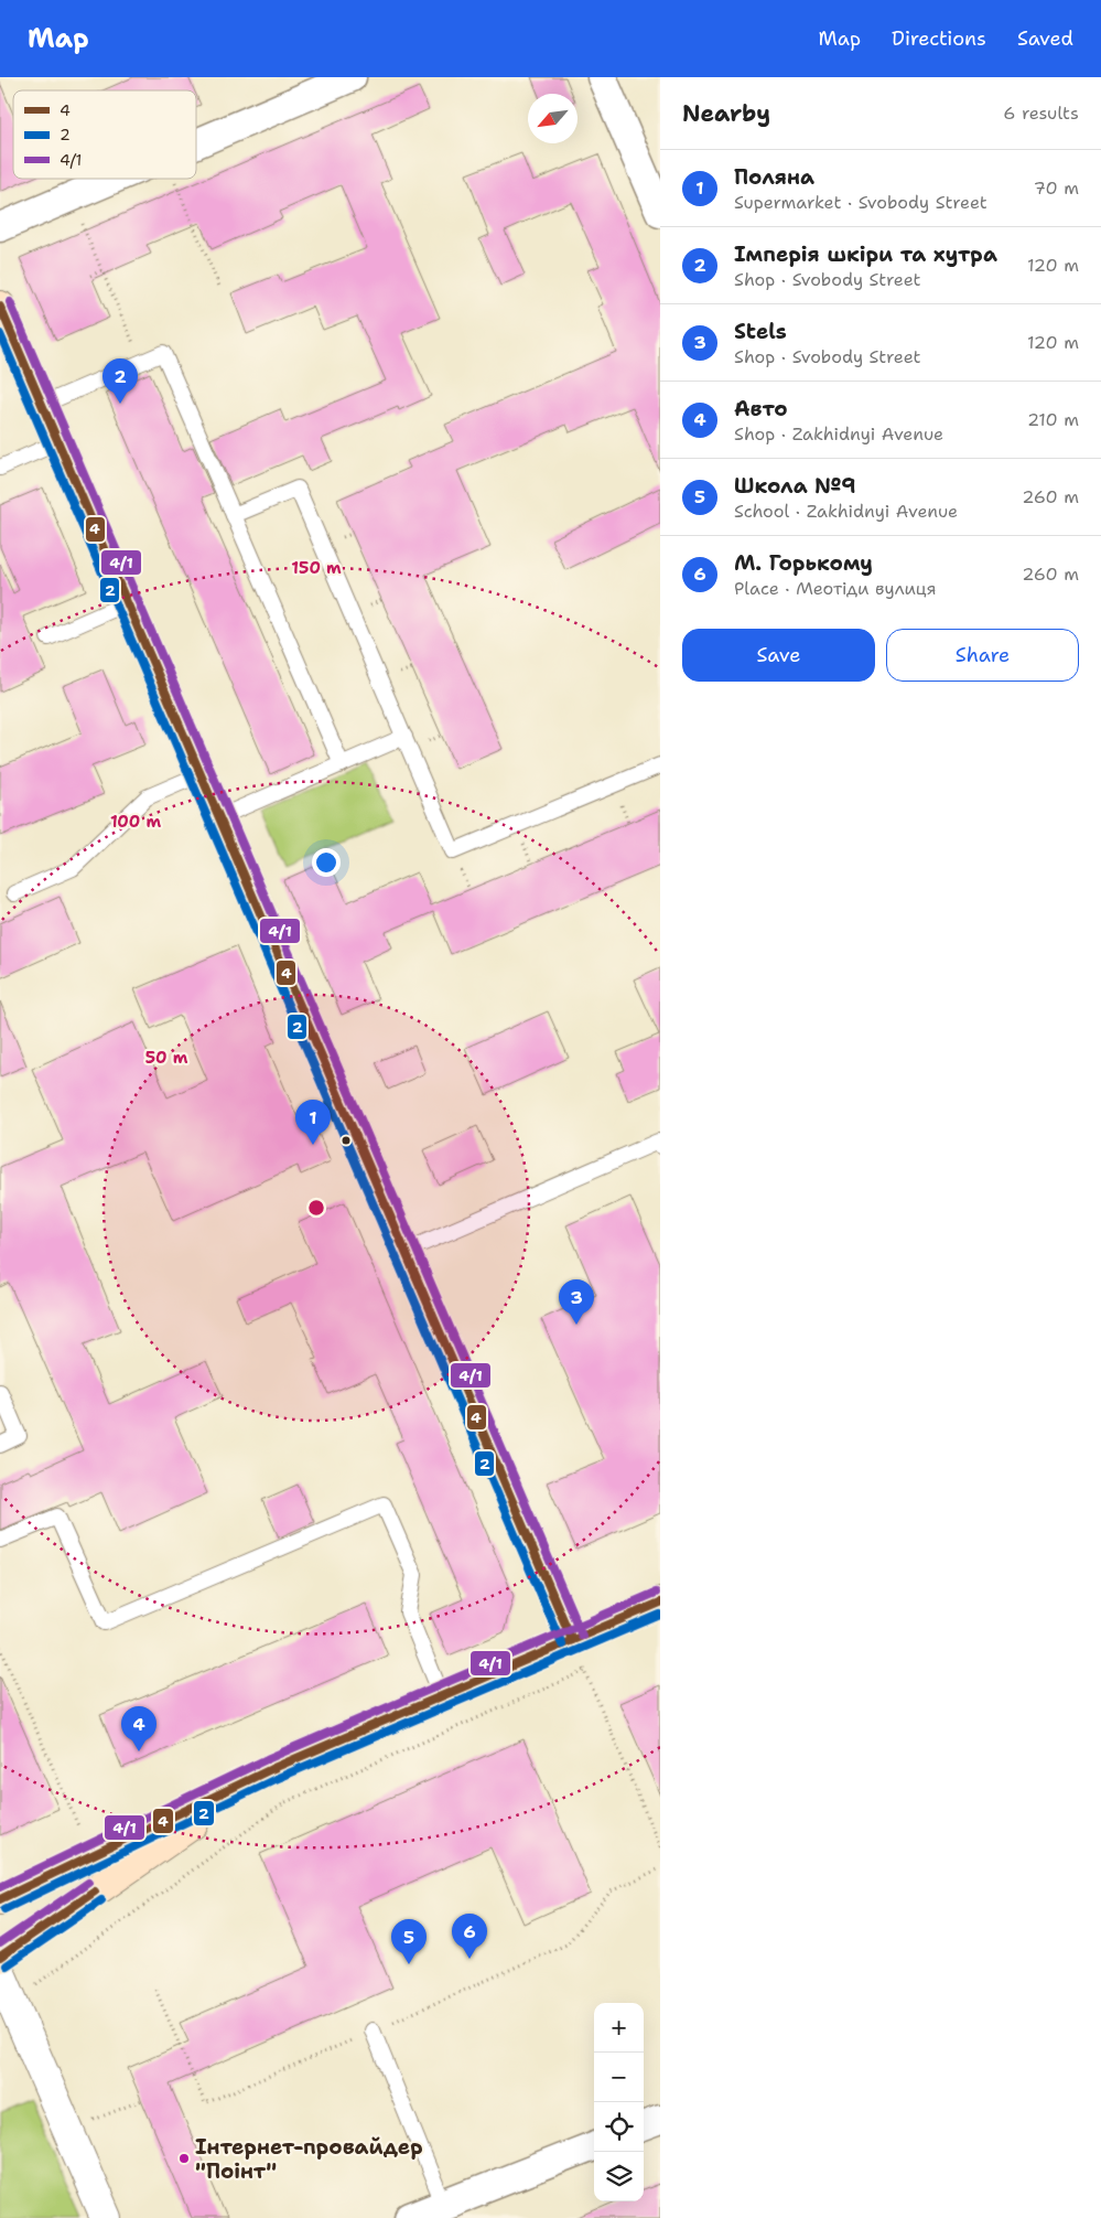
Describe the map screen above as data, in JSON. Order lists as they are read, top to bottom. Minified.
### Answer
{"places":["Інтернет-провайдер \"Поінт\""],"lines":["transit line 4/1","transit line 4","transit line 2"],"legend":["4","2","4/1"],"north":"bottom left","page":{"header":"Map","nav":["Map","Directions","Saved"],"heading":["Nearby","6 results"],"list":[{"mark":"1","name":"Поляна","note":"Supermarket · Svobody Street","value":"70 m"},{"mark":"2","name":"Імперія шкіри та хутра","note":"Shop · Svobody Street","value":"120 m"},{"mark":"3","name":"Stels","note":"Shop · Svobody Street","value":"120 m"},{"mark":"4","name":"Авто","note":"Shop · Zakhidnyi Avenue","value":"210 m"},{"mark":"5","name":"Школа №9","note":"School · Zakhidnyi Avenue","value":"260 m"},{"mark":"6","name":"М. Горькому","note":"Place · Меотіди вулиця","value":"260 m"}],"pins":["2","1","3","4","6","5"],"buttons":["Save","Share"],"map_buttons":["+","−"]},"rings":["150 m","100 m","50 m"]}
